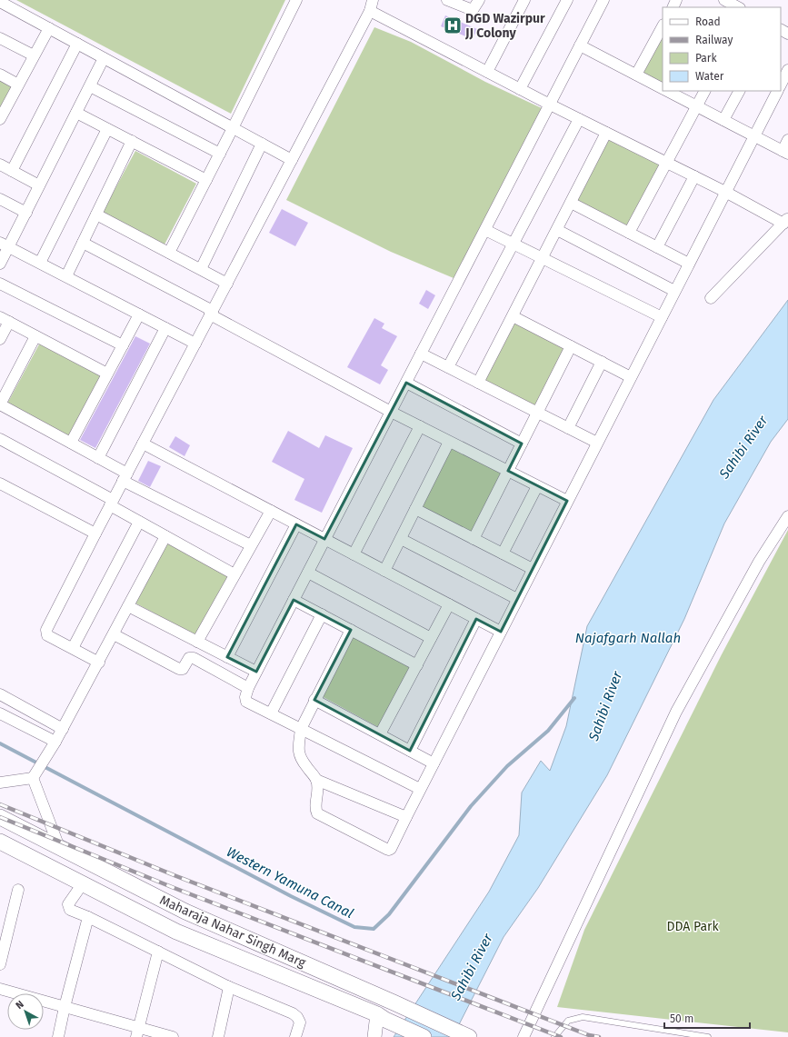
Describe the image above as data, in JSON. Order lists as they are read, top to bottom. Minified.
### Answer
{"streets":{"main road":["Maharaja Nahar Singh Marg"]},"water":["Sahibi River","Najafgarh Nallah","Western Yamuna Canal"],"parks":["DDA Park"],"places":{"hospital":["DGD Wazirpur JJ Colony"]},"legend":["Road","Railway","Park","Water"],"scale_bar":"50 m","north":"top left"}
